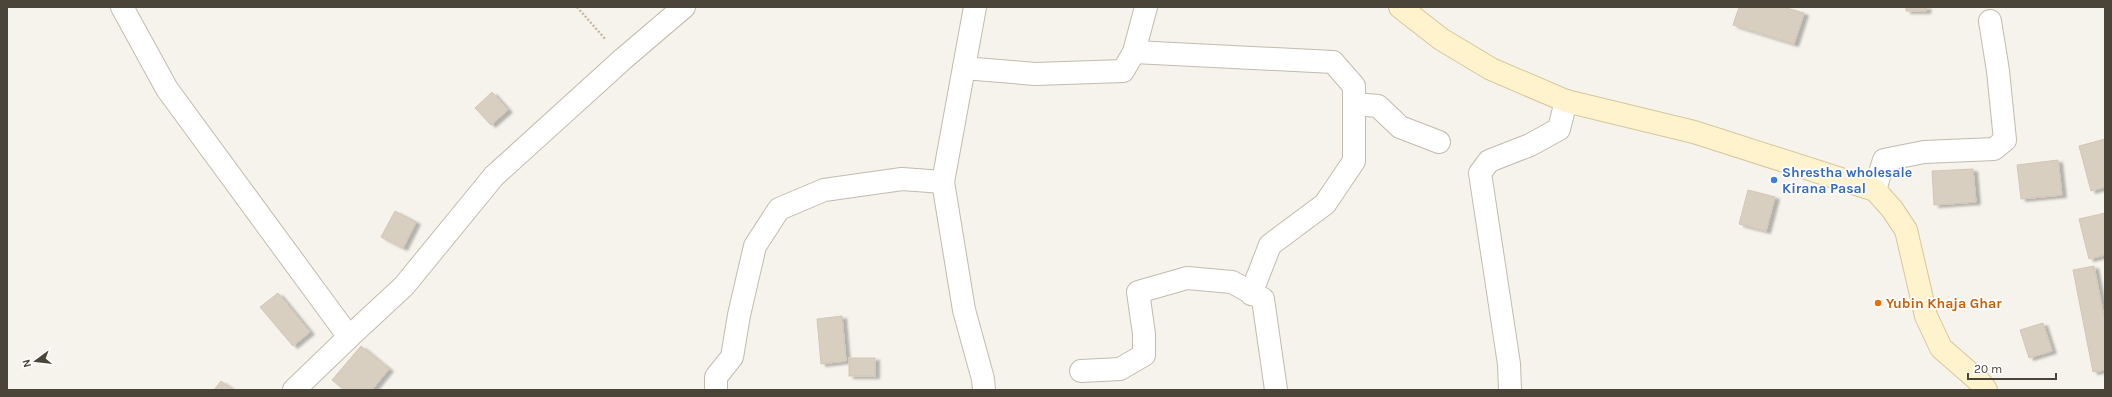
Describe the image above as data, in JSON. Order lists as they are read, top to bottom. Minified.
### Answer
{"places":["Shrestha wholesale Kirana Pasal","Yubin Khaja Ghar"],"scale_bar":"20 m","north":"left"}
